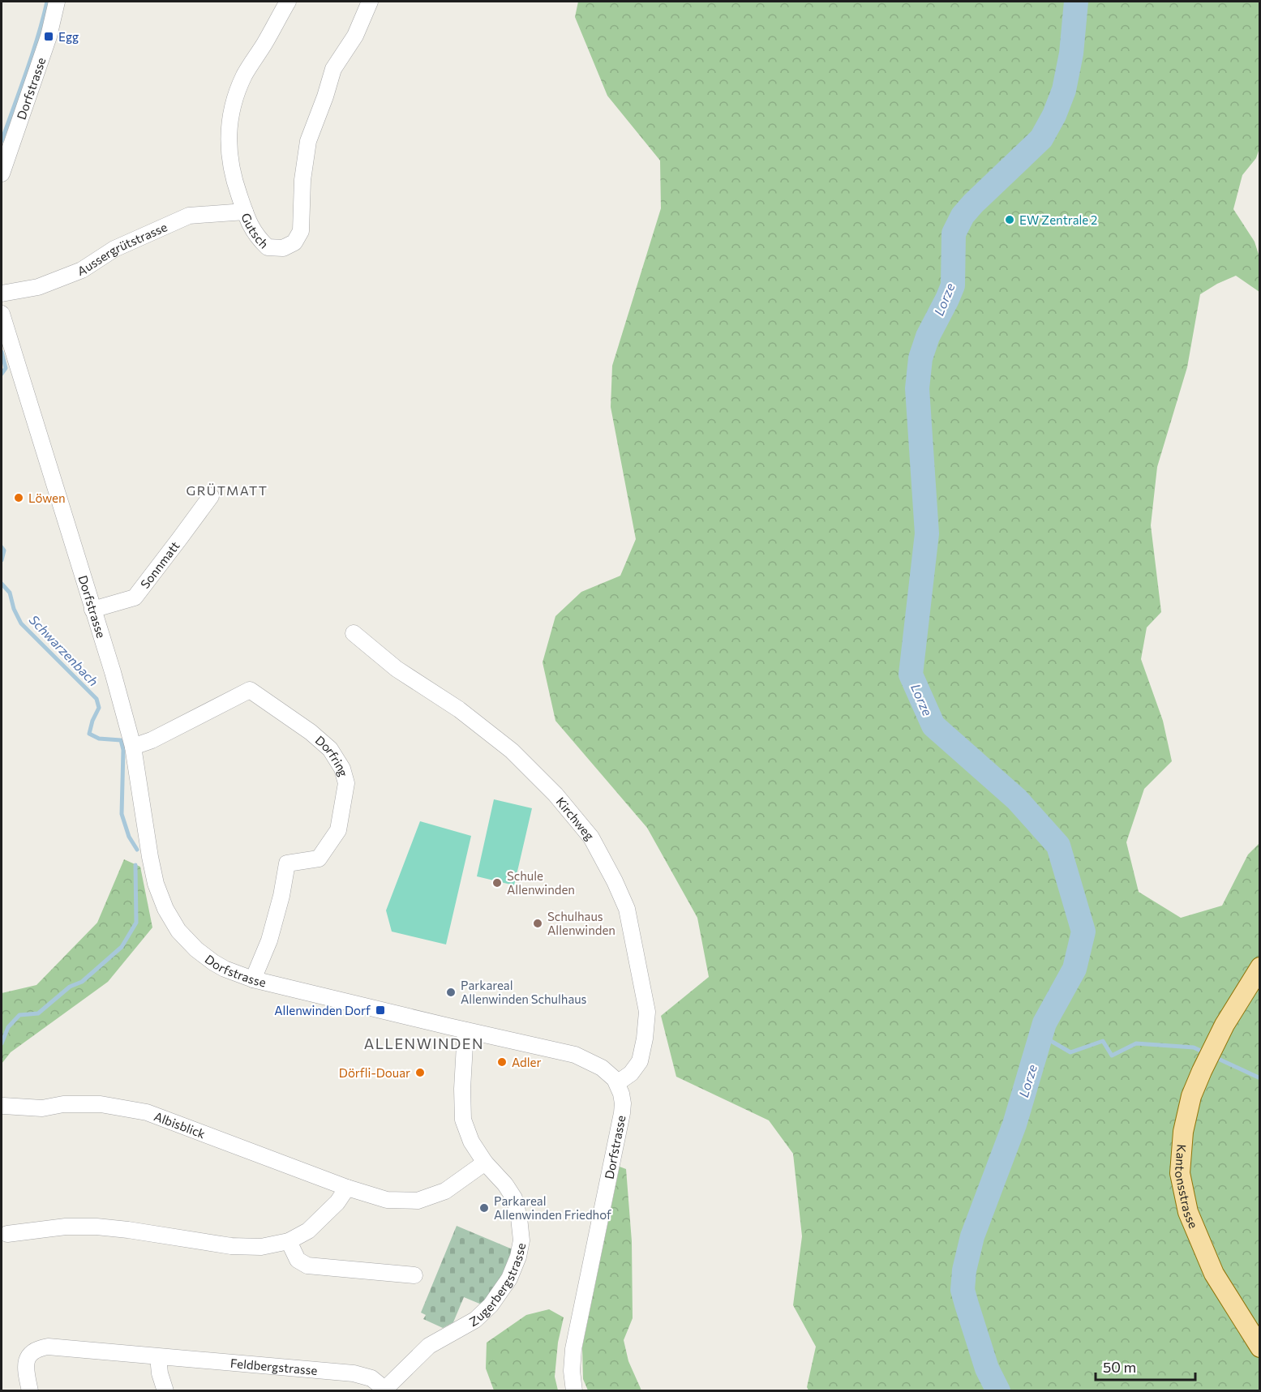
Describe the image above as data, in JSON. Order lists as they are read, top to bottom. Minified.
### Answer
{"streets":{"main road":["Kantonsstrasse"],"street":["Dorfstrasse","Gutsch","Aussergrütstrasse","Sonnmatt","Dorfring","Kirchweg","Albisblick","Zugerbergstrasse","Feldbergstrasse"]},"crossings":[["Dorfstrasse","Sonnmatt"],["Dorfstrasse","Dorfring"],["Dorfstrasse","Kirchweg"],["Dorfstrasse","Zugerbergstrasse"],["Gutsch","Aussergrütstrasse"],["Albisblick","Zugerbergstrasse"],["Zugerbergstrasse","Feldbergstrasse"]],"districts":["GRÜTMATT","ALLENWINDEN"],"water":["Lorze","Schwarzenbach"],"places":{"transit":["Egg","Allenwinden Dorf"],"other":["EW Zentrale 2","Löwen","Schule Allenwinden","Schulhaus Allenwinden","Parkareal Allenwinden Schulhaus","Adler","Dörfli-Douar","Parkareal Allenwinden Friedhof"]},"scale_bar":"50 m"}
